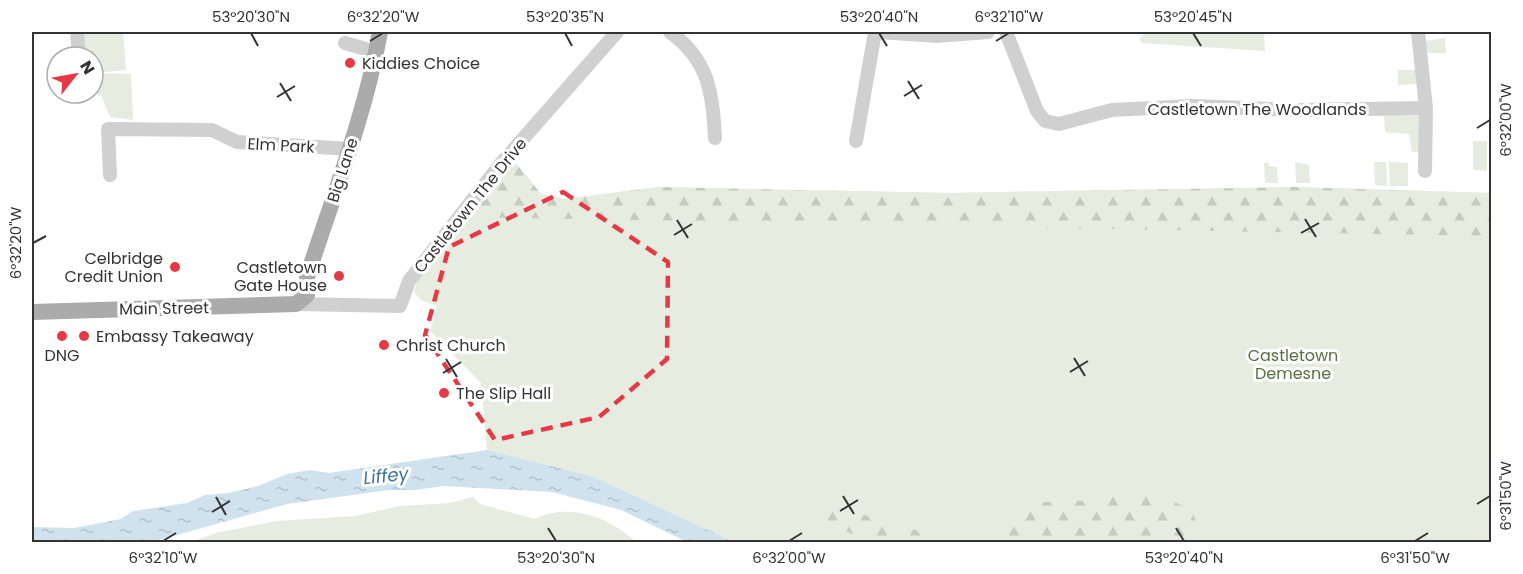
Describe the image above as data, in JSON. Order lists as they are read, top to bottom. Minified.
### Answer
{"streets":{"main road":["Big Lane","Main Street"],"street":["Castletown The Woodlands","Elm Park","Castletown The Drive"]},"crossings":[["Elm Park","Big Lane"],["Big Lane","Castletown The Drive"],["Big Lane","Main Street"],["Castletown The Drive","Main Street"]],"water":["Liffey"],"parks":["Castletown Demesne"],"places":["Kiddies Choice","Celbridge Credit Union","Castletown Gate House","DNG","Embassy Takeaway","Christ Church","The Slip Hall"],"north":"top right","coordinates":["53°20'30\"N","6°32'20\"W","53°20'35\"N","53°20'40\"N","6°32'10\"W","53°20'45\"N","6°32'00\"W","6°31'50\"W"]}
